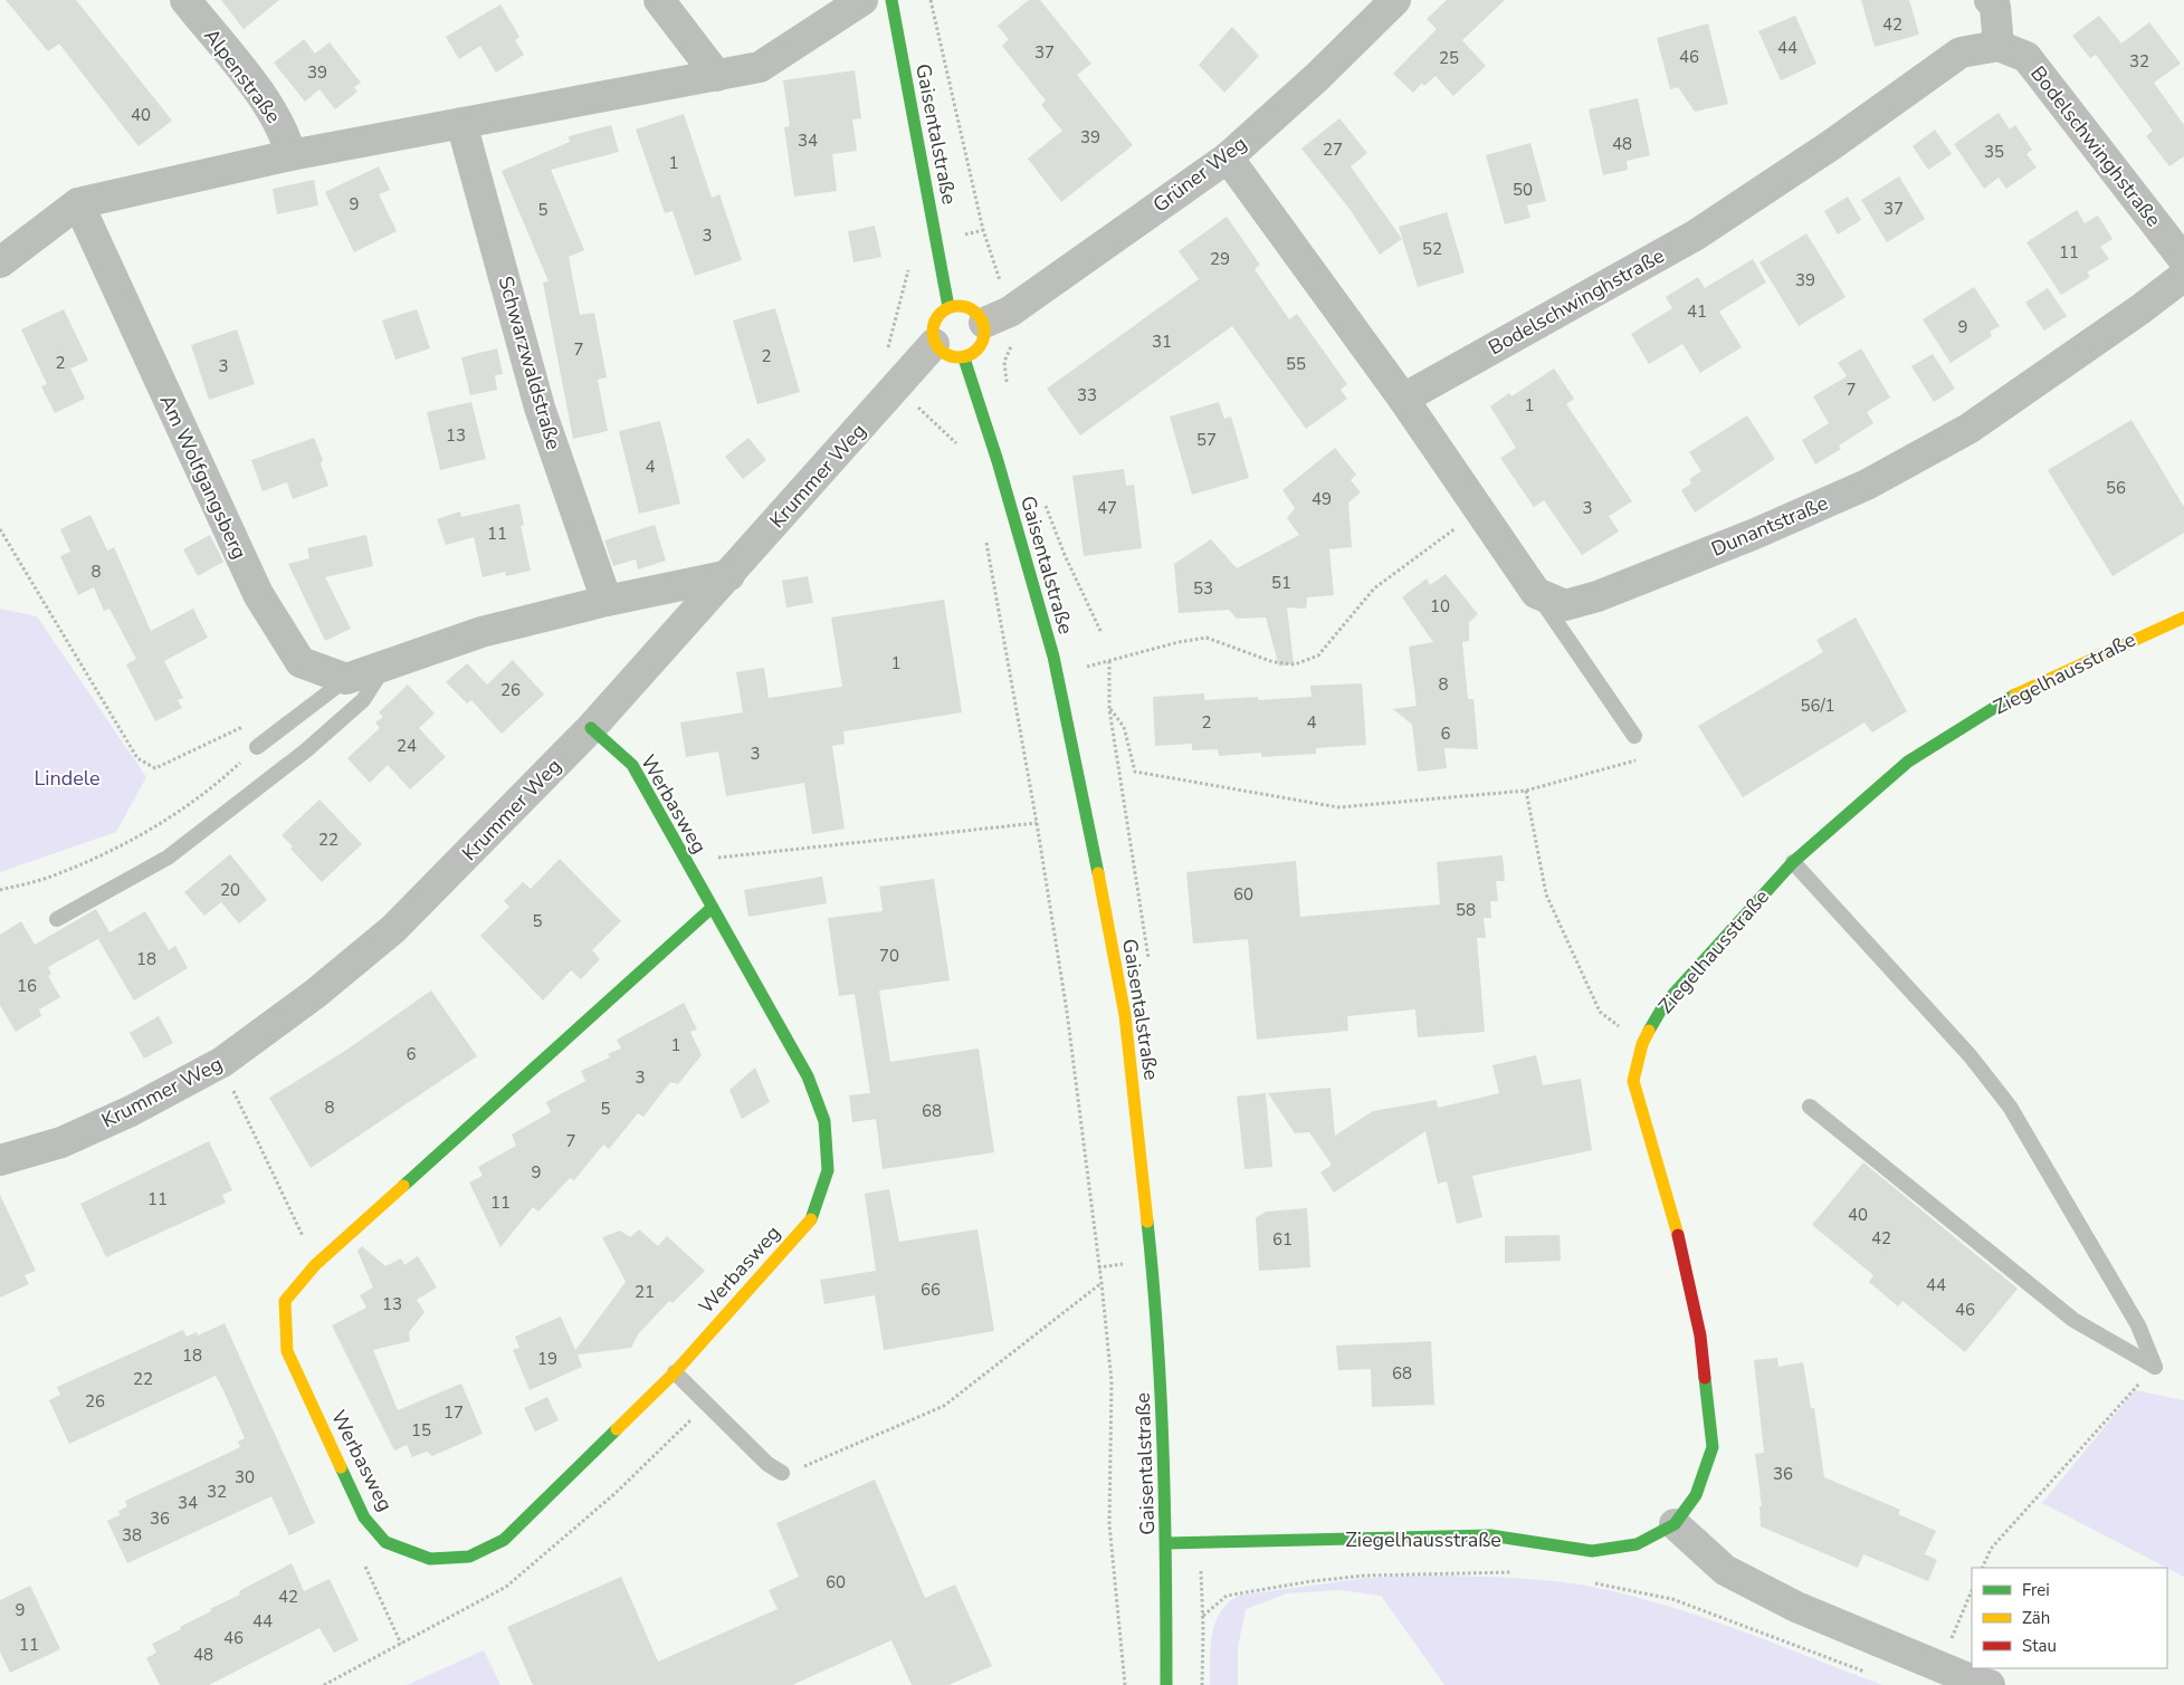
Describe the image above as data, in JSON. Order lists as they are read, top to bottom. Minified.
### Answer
{"streets":{"street":["Alpenstraße","Gaisentalstraße","Bodelschwinghstraße","Grüner Weg","Schwarzwaldstraße","Krummer Weg","Am Wolfgangsberg","Dunantstraße","Ziegelhausstraße","Werbasweg"]},"crossings":[["Gaisentalstraße","Grüner Weg"],["Gaisentalstraße","Krummer Weg"],["Gaisentalstraße","Ziegelhausstraße"],["Grüner Weg","Krummer Weg"],["Krummer Weg","Werbasweg"]],"parks":["Lindele"],"house_numbers":["42","44","37","46","25","32","39","40","39","34","48","27","35","1","50","9","37","5","3","52","11","29","39","41","9","31","7","2","2","55","3","7","33","1","13","57","4","56","49","47","3","11","8","51","53","10","1","8","26","56/1","2","4","6","24","3","22","20","60","58","5","70","18","16","1","6","3","8","5","68","7","9","11","11","40","42","61","44","66","21","13","46","18","19","68","22","26","17","15","36","30","32","34","36","38","60","42","9","44","46","11","48"],"legend":["Frei","Zäh","Stau"]}
